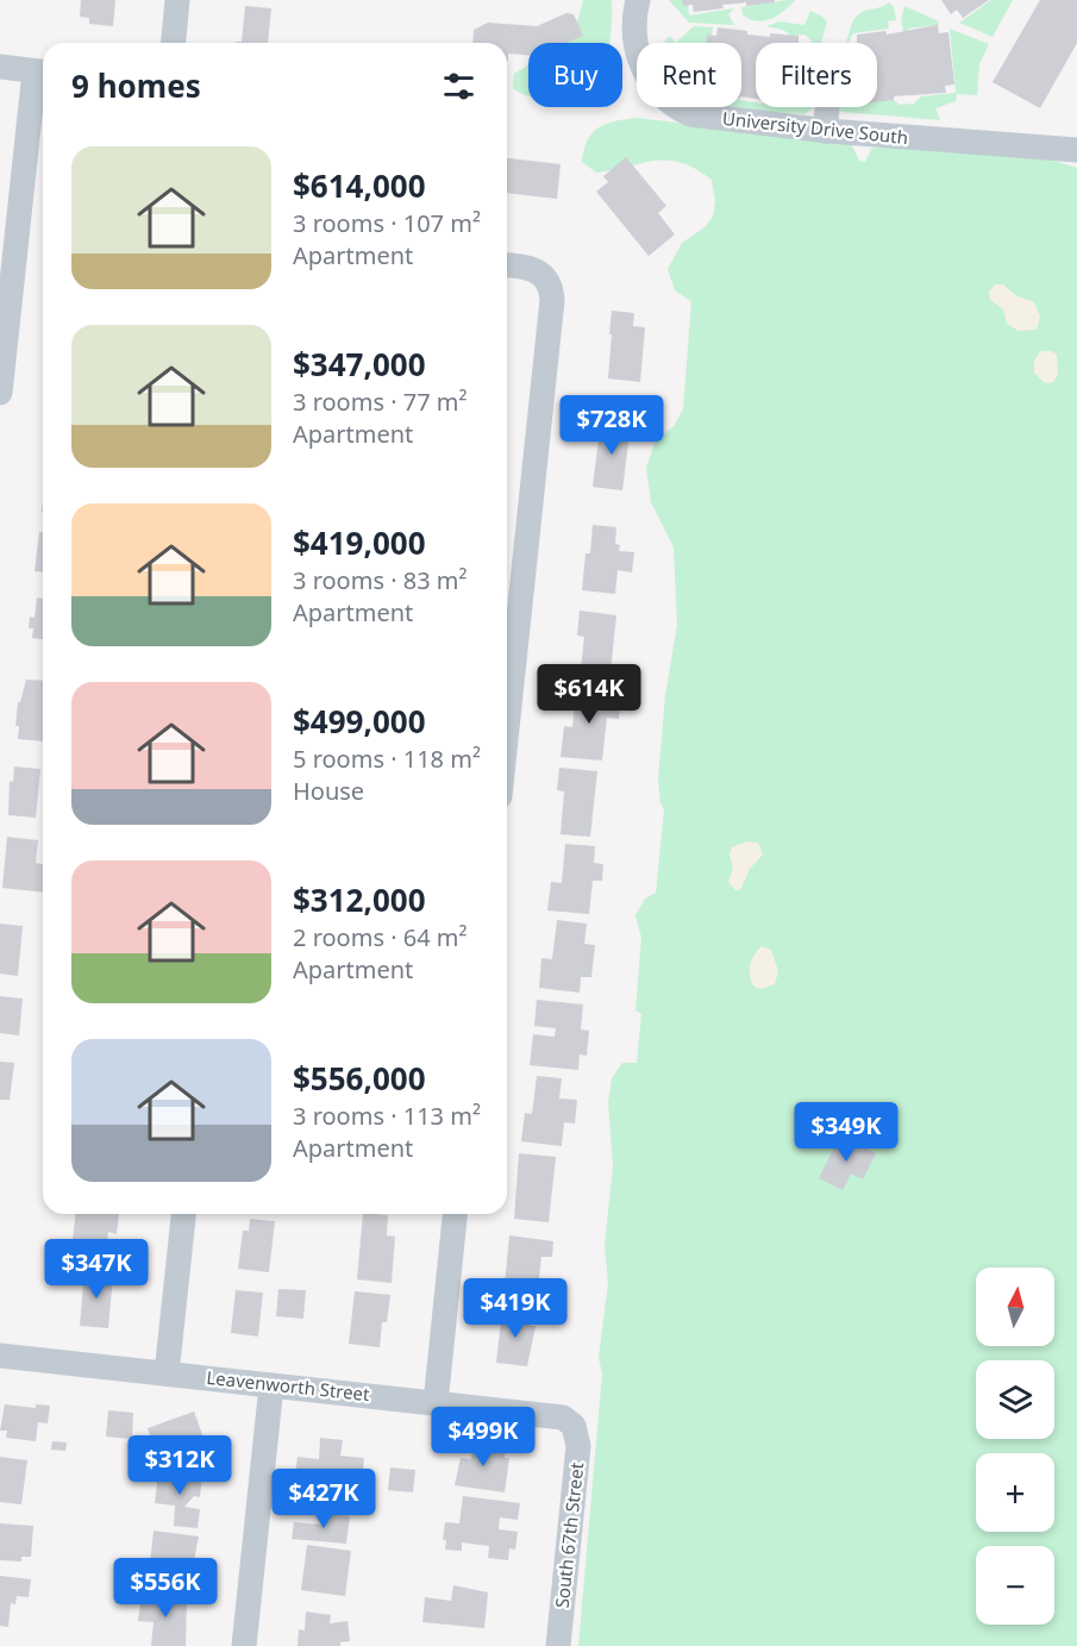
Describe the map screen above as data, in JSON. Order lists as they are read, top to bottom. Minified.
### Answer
{"streets":{"street":["University Drive South","Leavenworth Street","South 67th Street"]},"crossings":[["Leavenworth Street","South 67th Street"]],"north":"top","page":{"chip":["Buy","Rent","Filters"],"heading":"9 homes","list":[{"name":"$614,000","note":"3 rooms · 107 m² · Apartment"},{"name":"$347,000","note":"3 rooms · 77 m² · Apartment"},{"name":"$419,000","note":"3 rooms · 83 m² · Apartment"},{"name":"$499,000","note":"5 rooms · 118 m² · House"},{"name":"$312,000","note":"2 rooms · 64 m² · Apartment"},{"name":"$556,000","note":"3 rooms · 113 m² · Apartment"}],"price":["$728K","$614K","$349K","$347K","$419K","$499K","$312K","$427K","$556K"],"map_buttons":["+","−"]}}
